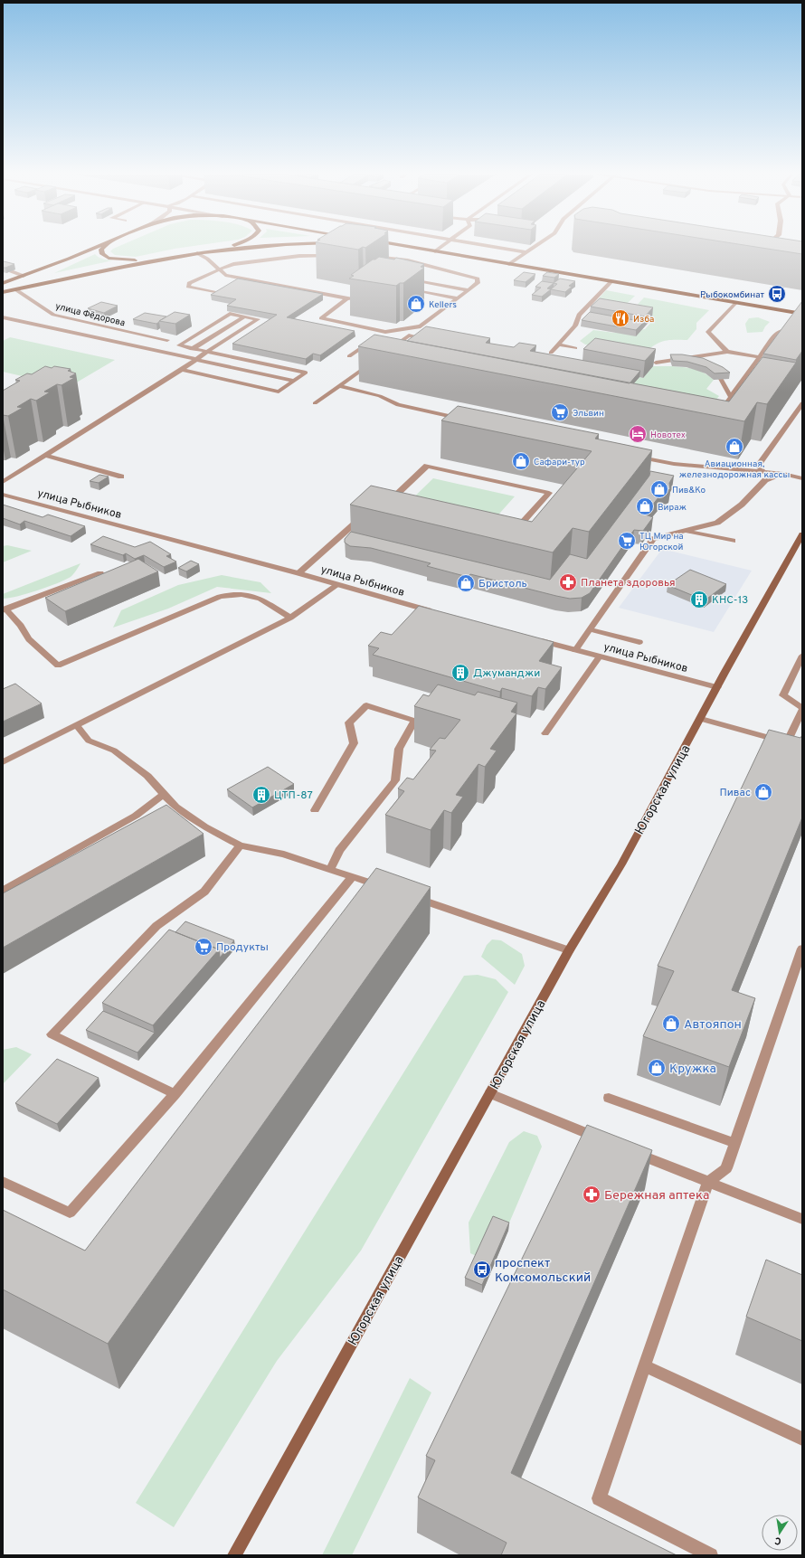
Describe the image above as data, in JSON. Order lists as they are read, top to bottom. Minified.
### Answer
{"streets":{"main road":["Югорская улица"],"street":["улица Фёдорова","улица Рыбников"]},"crossings":[["улица Рыбников","Югорская улица"]],"places":{"bus stop":["Рыбокомбинат","проспект Комсомольский"],"shop":["Kellers","Авиационная, железнодорожная кассы","Сафари-тур","Пив&Ко","Вираж","Бристоль","Пивас","Автояпон","Кружка"],"restaurant":["Изба"],"supermarket":["Эльвин","ТЦ Мир на Югорской","Продукты"],"hotel":["Новотех"],"pharmacy":["Планета здоровья","Бережная аптека"],"building":["КНС-13","Джуманджи","ЦТП-87"]},"north":"bottom"}
